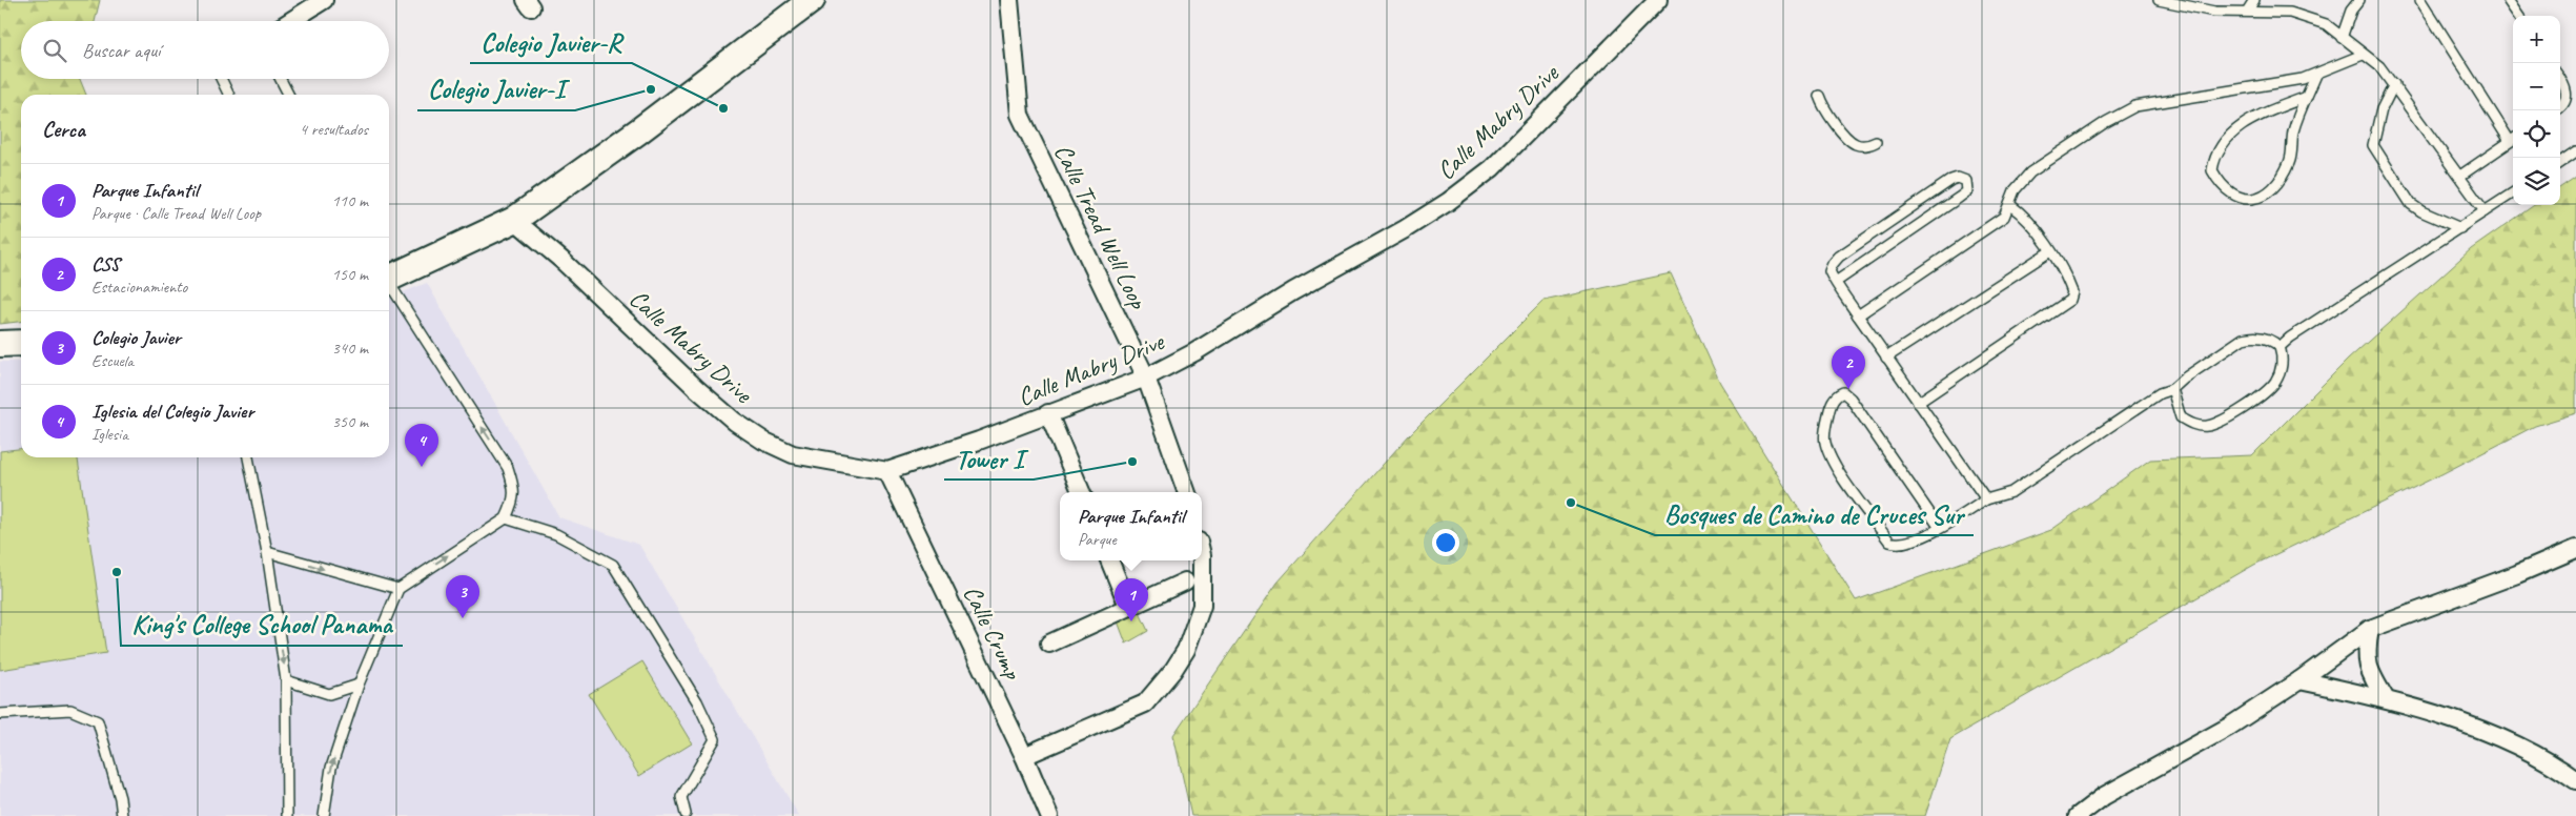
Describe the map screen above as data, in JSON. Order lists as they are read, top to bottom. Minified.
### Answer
{"streets":{"street":["Calle Mabry Drive","Calle Tread Well Loop","Calle Crump"]},"crossings":[["Calle Mabry Drive","Calle Tread Well Loop"],["Calle Mabry Drive","Calle Crump"]],"places":["Colegio Javier-I","Colegio Javier-R","Tower I","Bosques de Camino de Cruces Sur","King's College School Panama"],"page":{"map_buttons":["+","−"],"search":"Buscar aquí","heading":["Cerca","4 resultados"],"list":[{"mark":"1","name":"Parque Infantil","note":"Parque · Calle Tread Well Loop","value":"110 m"},{"mark":"2","name":"CSS","note":"Estacionamiento","value":"150 m"},{"mark":"3","name":"Colegio Javier","note":"Escuela","value":"340 m"},{"mark":"4","name":"Iglesia del Colegio Javier","note":"Iglesia","value":"350 m"}],"pins":["2","4","3","1"],"popup":["Parque Infantil","Parque"]}}
